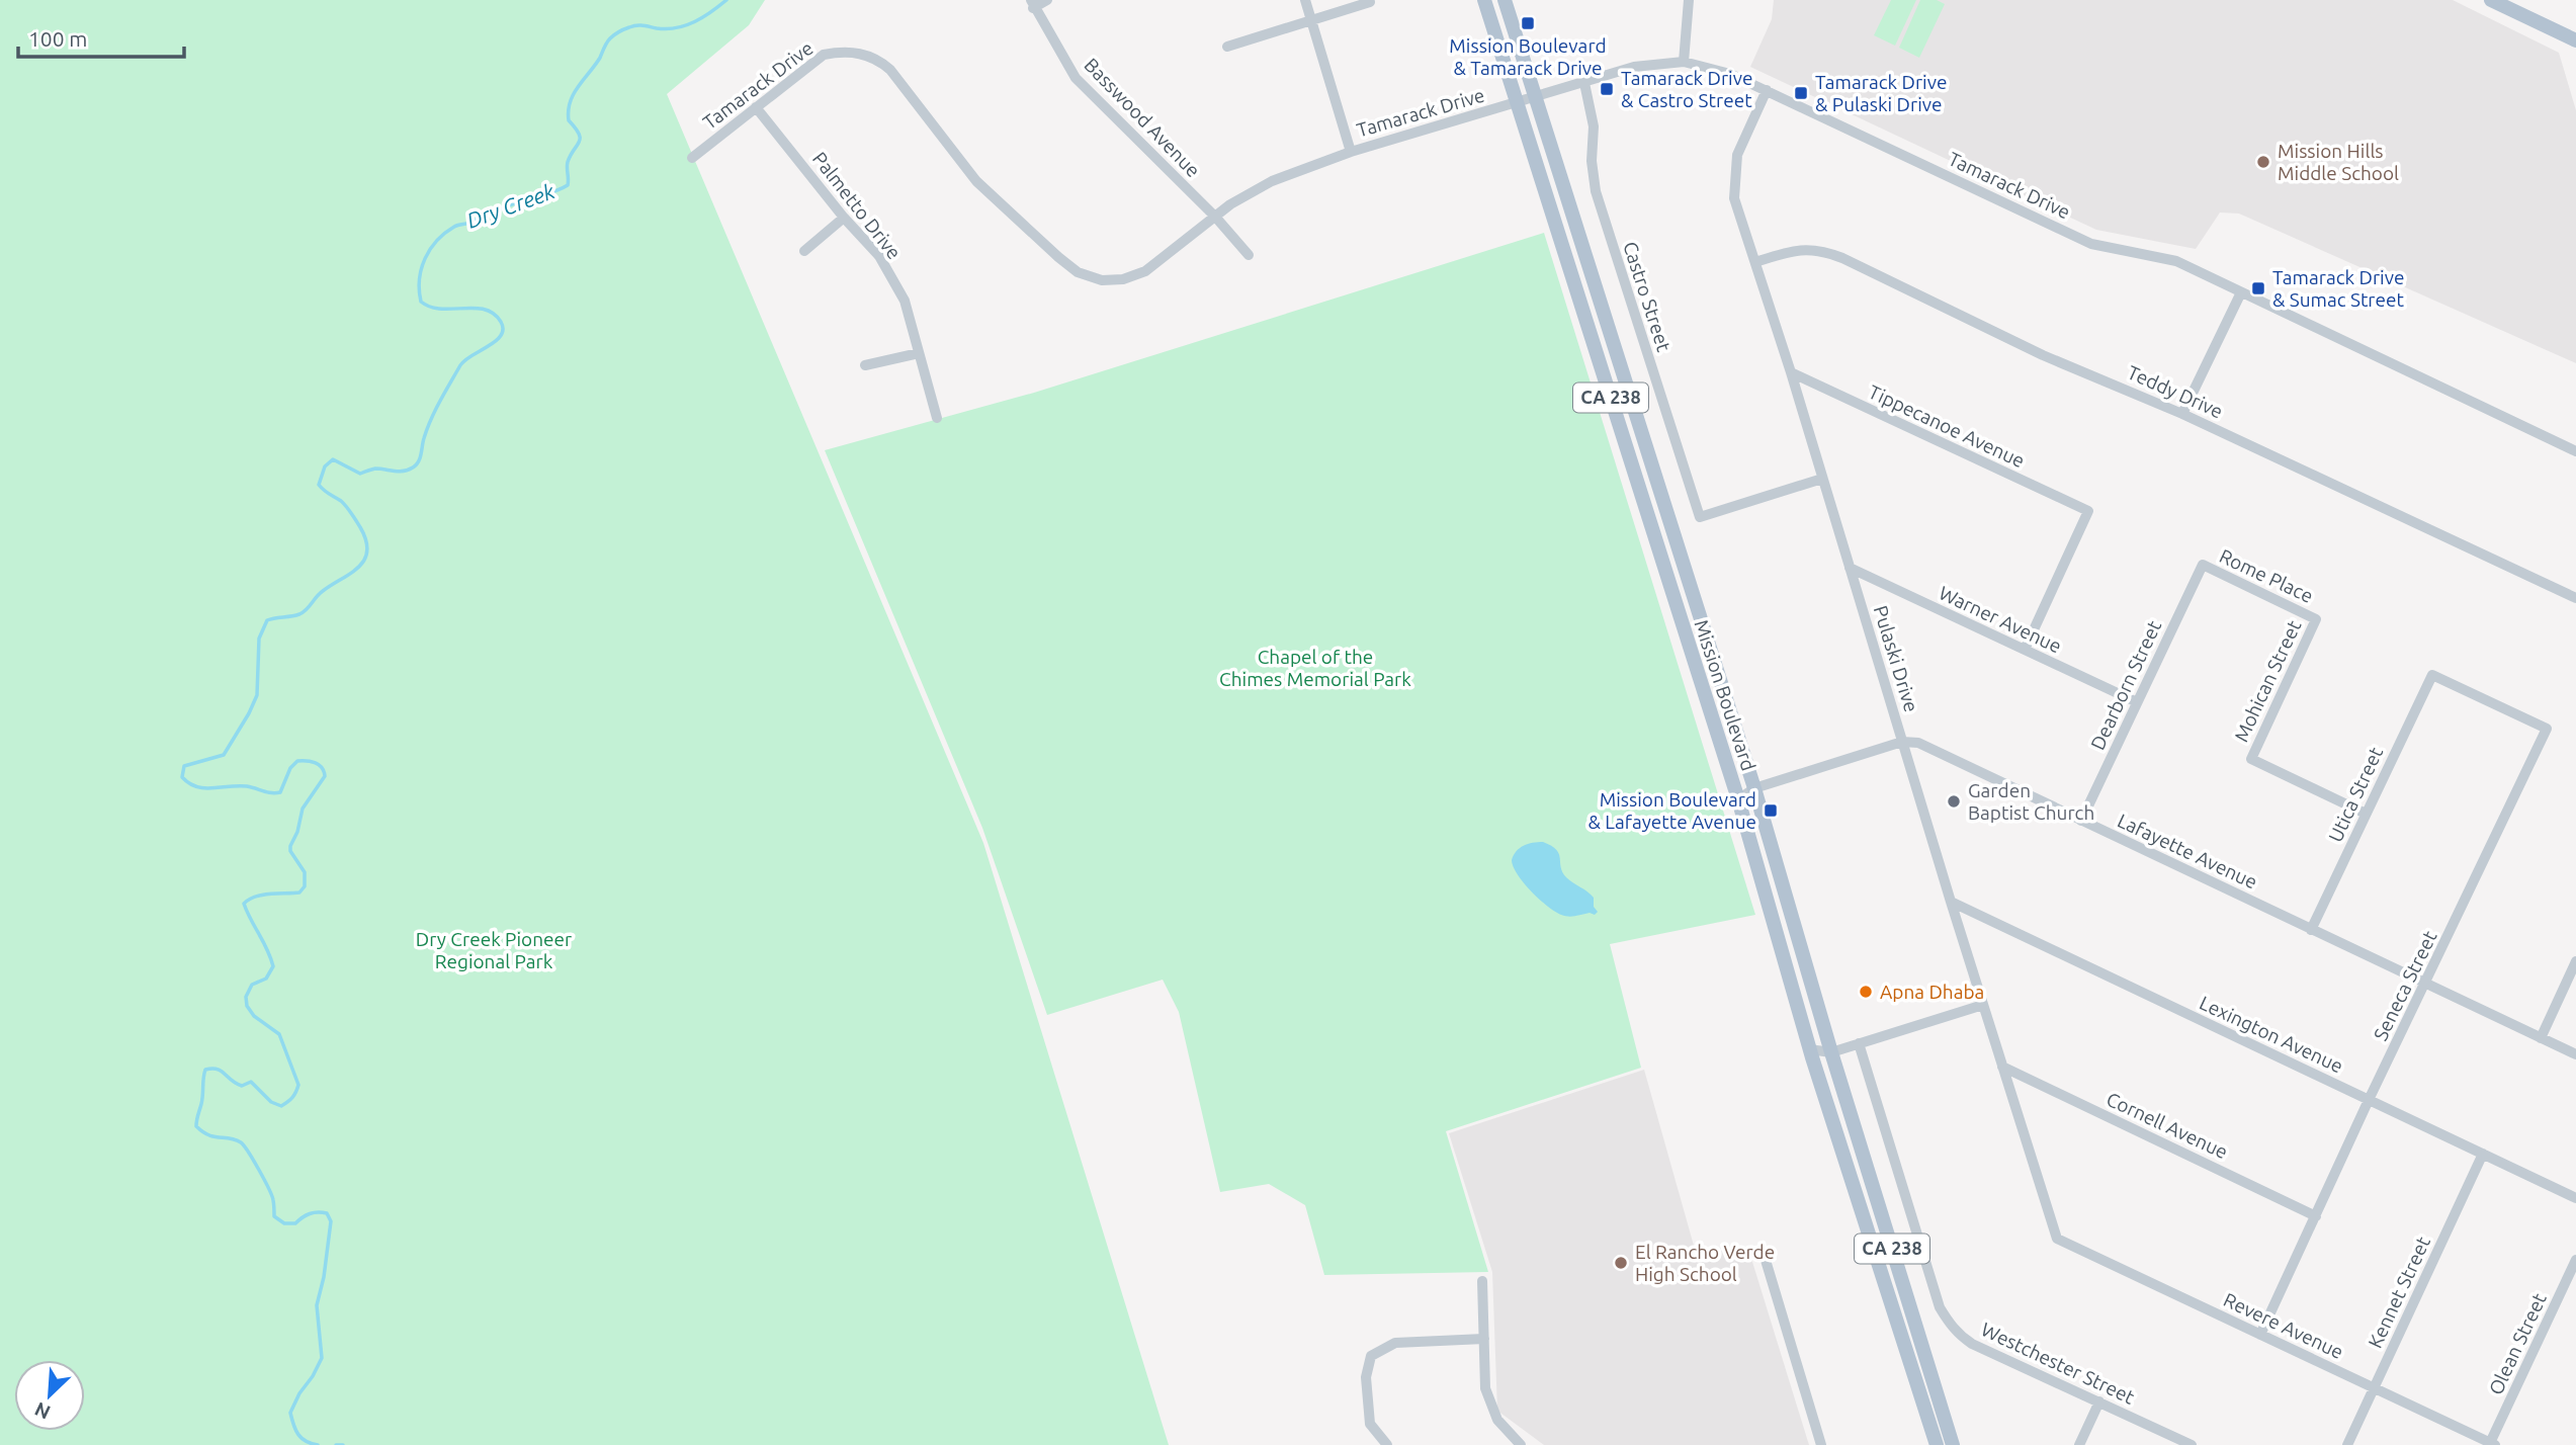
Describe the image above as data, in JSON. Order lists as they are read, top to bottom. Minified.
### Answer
{"streets":{"main road":["CA 238","Mission Boulevard"],"street":["Tamarack Drive","Basswood Avenue","Palmetto Drive","Castro Street","Teddy Drive","Tippecanoe Avenue","Rome Place","Warner Avenue","Pulaski Drive","Mohican Street","Dearborn Street","Utica Street","Lafayette Avenue","Seneca Street","Lexington Avenue","Cornell Avenue","Kennet Street","Revere Avenue","Olean Street","Westchester Street"]},"crossings":[["Tamarack Drive","Basswood Avenue"],["Tamarack Drive","Palmetto Drive"],["Tamarack Drive","Castro Street"],["Tamarack Drive","Pulaski Drive"],["Tamarack Drive","Mission Boulevard"],["Castro Street","Pulaski Drive"],["Teddy Drive","Pulaski Drive"],["Tippecanoe Avenue","Warner Avenue"],["Tippecanoe Avenue","Pulaski Drive"],["Rome Place","Mohican Street"],["Rome Place","Dearborn Street"],["Warner Avenue","Pulaski Drive"],["Warner Avenue","Dearborn Street"],["Pulaski Drive","Lafayette Avenue"],["Pulaski Drive","Lexington Avenue"],["Pulaski Drive","Cornell Avenue"],["Pulaski Drive","Revere Avenue"],["Mohican Street","Utica Street"],["Dearborn Street","Lafayette Avenue"],["Utica Street","Lafayette Avenue"],["Utica Street","Seneca Street"],["Lafayette Avenue","Seneca Street"],["Seneca Street","Lexington Avenue"],["Seneca Street","Cornell Avenue"],["Seneca Street","Revere Avenue"],["Lexington Avenue","Kennet Street"],["Kennet Street","Revere Avenue"],["Revere Avenue","Olean Street"]],"water":["Dry Creek"],"parks":["Chapel of the Chimes Memorial Park","Dry Creek Pioneer Regional Park"],"places":{"transit":["Mission Boulevard & Tamarack Drive","Tamarack Drive & Castro Street","Tamarack Drive & Pulaski Drive","Tamarack Drive & Sumac Street","Mission Boulevard & Lafayette Avenue"],"other":["Mission Hills Middle School","Garden Baptist Church","Apna Dhaba","El Rancho Verde High School"]},"scale_bar":"100 m","north":"bottom left"}
